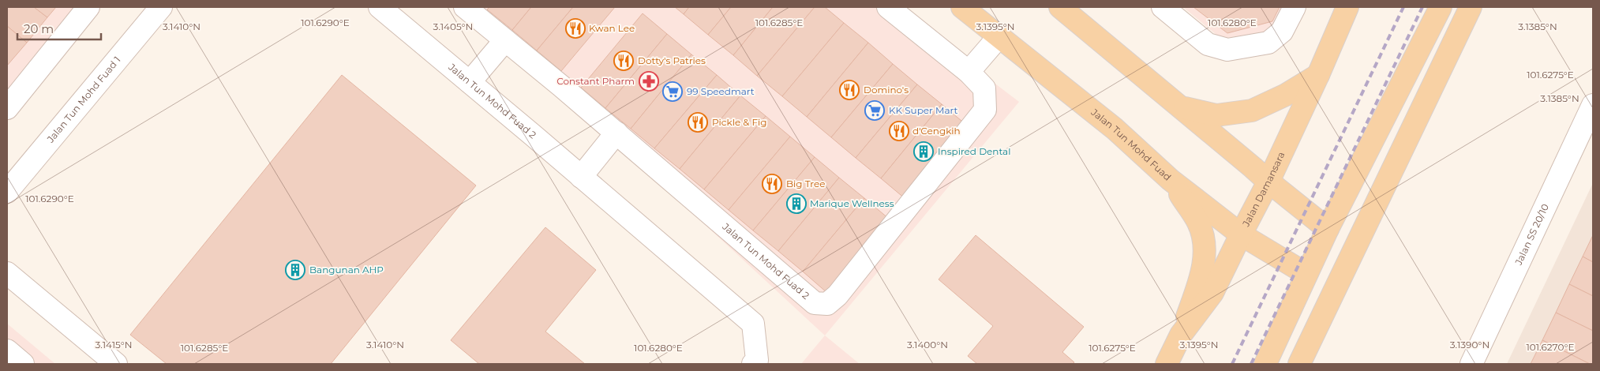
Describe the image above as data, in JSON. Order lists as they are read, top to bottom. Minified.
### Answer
{"streets":{"main road":["Jalan Tun Mohd Fuad","Jalan Damansara"],"street":["Jalan Tun Mohd Fuad 1","Jalan Tun Mohd Fuad 2","Jalan SS 20/10"]},"crossings":[["Jalan Tun Mohd Fuad","Jalan Damansara"]],"places":{"restaurant":["Kwan Lee","Dotty's Patries","Domino's","Pickle & Fig","d'Cengkih","Big Tree"],"pharmacy":["Constant Pharm"],"supermarket":["99 Speedmart","KK Super Mart"],"building":["Inspired Dental","Marique Wellness","Bangunan AHP"]},"scale_bar":"20 m","coordinates":["101.6290°E","101.6285°E","101.6280°E","3.1410°N","3.1405°N","3.1395°N","3.1385°N","101.6275°E","3.1415°N","3.1400°N","3.1390°N","101.6270°E"]}
